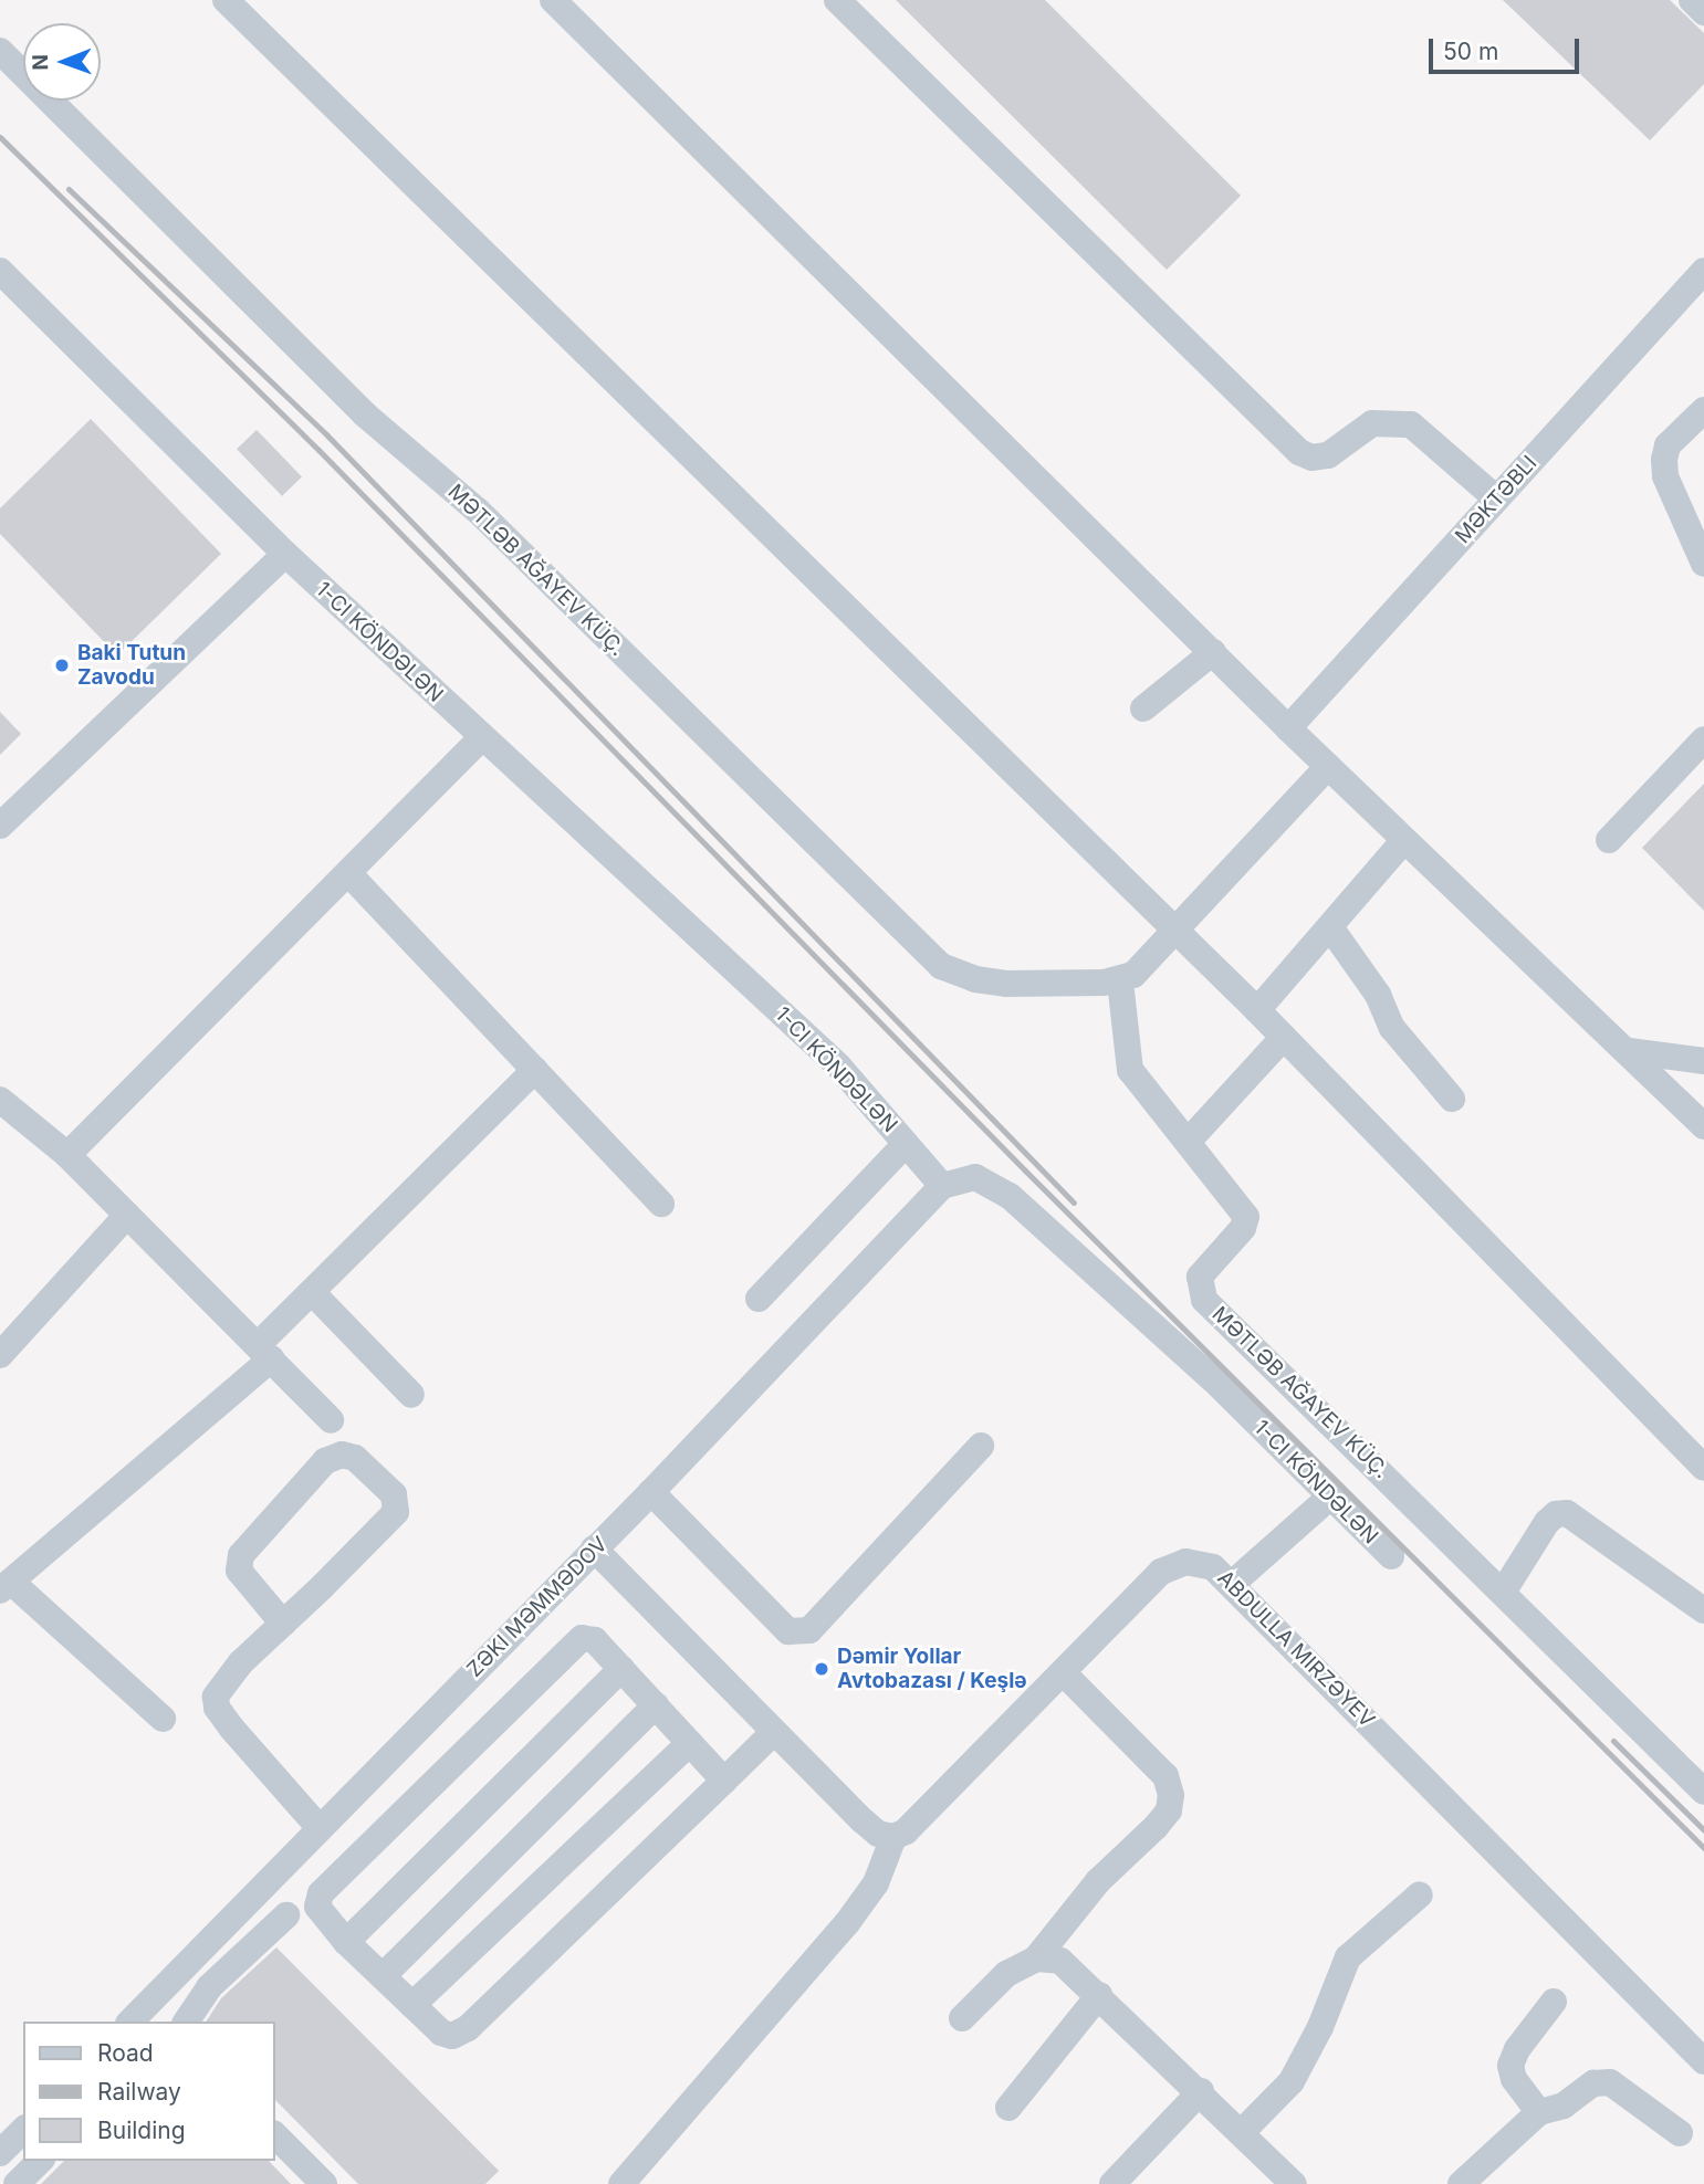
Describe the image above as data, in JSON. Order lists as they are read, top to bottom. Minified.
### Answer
{"streets":{"street":["MƏKTƏBLI","MƏTLƏB AĞAYEV KÜÇ.","1-CI KÖNDƏLƏN","ZƏKI MƏMMƏDOV","ABDULLA MIRZƏYEV"]},"crossings":[["1-CI KÖNDƏLƏN","ZƏKI MƏMMƏDOV"]],"places":["Baki Tutun Zavodu","Dəmir Yollar Avtobazası / Keşlə"],"legend":["Road","Railway","Building"],"scale_bar":"50 m","north":"left"}
